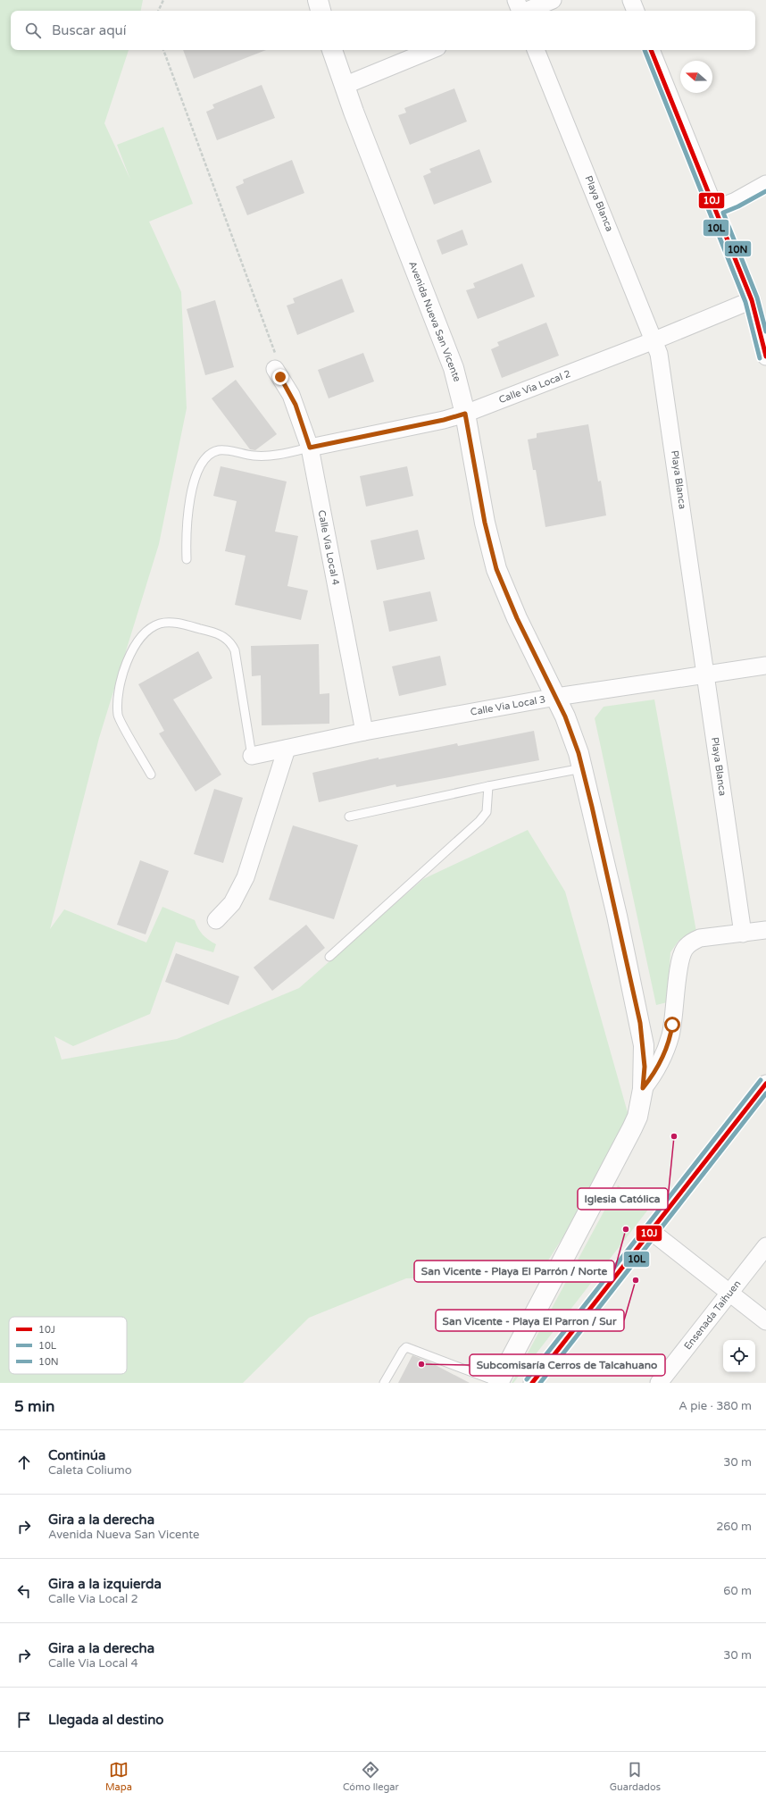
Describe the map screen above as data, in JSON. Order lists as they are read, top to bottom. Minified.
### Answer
{"streets":{"street":["Playa Blanca","Avenida Nueva San Vicente","Calle Via Local 2","Calle Via Local 4","Calle Via Local 3","Ensenada Taihuen"]},"crossings":[["Playa Blanca","Calle Via Local 2"],["Playa Blanca","Calle Via Local 3"],["Avenida Nueva San Vicente","Calle Via Local 2"],["Avenida Nueva San Vicente","Calle Via Local 3"],["Calle Via Local 2","Calle Via Local 4"],["Calle Via Local 4","Calle Via Local 3"]],"places":["Iglesia Católica","San Vicente - Playa El Parrón / Norte","San Vicente - Playa El Parron / Sur","Subcomisaría Cerros de Talcahuano"],"lines":["transit line 10J","transit line 10L","transit line 10N"],"legend":["10J","10L","10N"],"north":"left","page":{"search":"Buscar aquí","heading":["5 min","A pie · 380 m"],"list":[["Continúa","Caleta Coliumo","30 m"],["Gira a la derecha","Avenida Nueva San Vicente","260 m"],["Gira a la izquierda","Calle Via Local 2","60 m"],["Gira a la derecha","Calle Via Local 4","30 m"],"Llegada al destino"],"nav":["Mapa","Cómo llegar","Guardados"]}}
